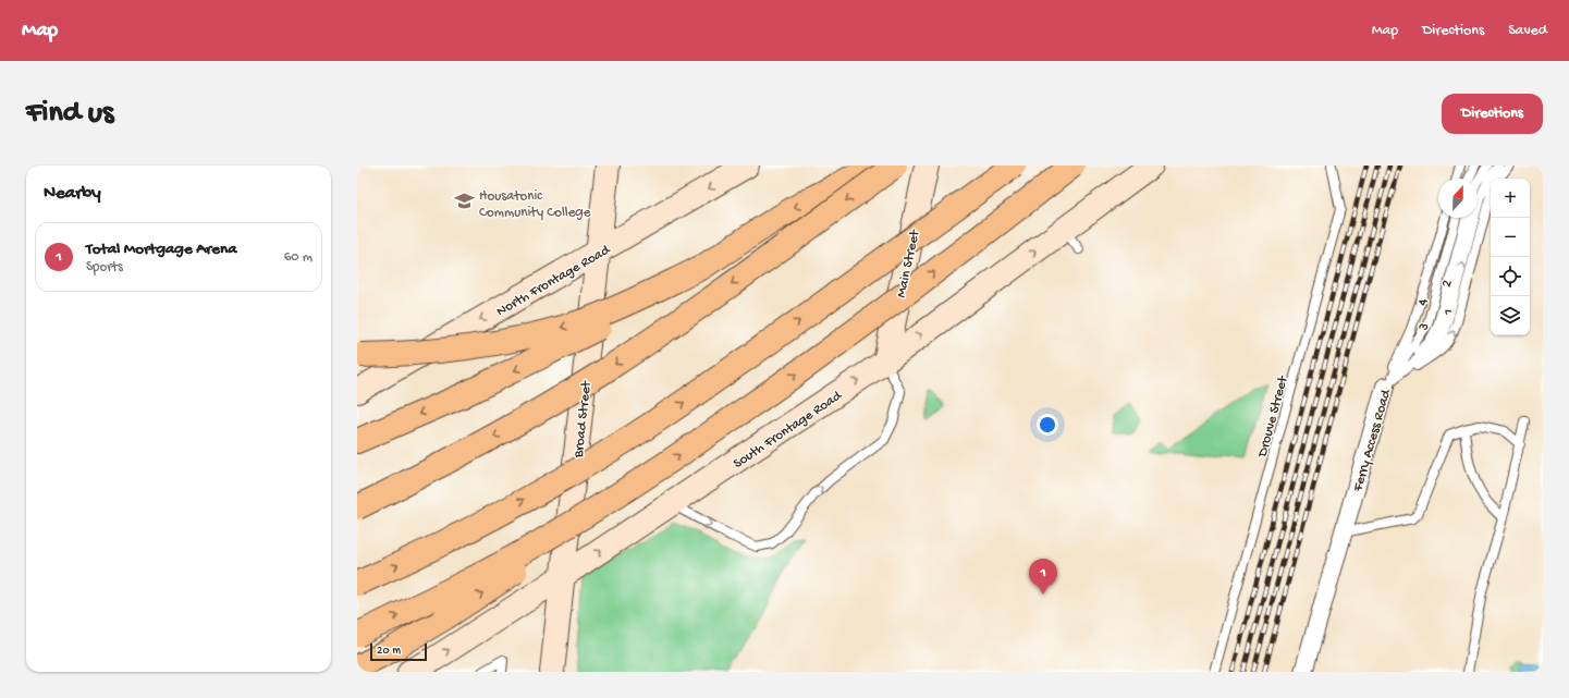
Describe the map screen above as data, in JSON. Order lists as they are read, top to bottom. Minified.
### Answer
{"streets":{"main road":["Main Street","North Frontage Road","Broad Street","South Frontage Road"],"street":["Ferry Access Road"],"lane":["2","4","1","3","Drouve Street"]},"crossings":[["Main Street","South Frontage Road"],["North Frontage Road","Broad Street"],["2","4"],["2","1"],["2","3"],["2","Ferry Access Road"],["4","1"],["4","3"],["4","Ferry Access Road"],["1","3"],["1","Ferry Access Road"],["3","Ferry Access Road"],["Broad Street","South Frontage Road"]],"one_way":["North Frontage Road","2","1","South Frontage Road"],"places":{"school or university":["Housatonic Community College"]},"scale_bar":"20 m","north":"top","page":{"header":"Map","nav":["Map","Directions","Saved"],"buttons":"Directions","title":"Find us","heading":"Nearby","map_buttons":["+","−"],"list":[{"mark":"1","name":"Total Mortgage Arena","note":"Sports","value":"60 m"}],"pins":"1","scale":"20 m"}}
